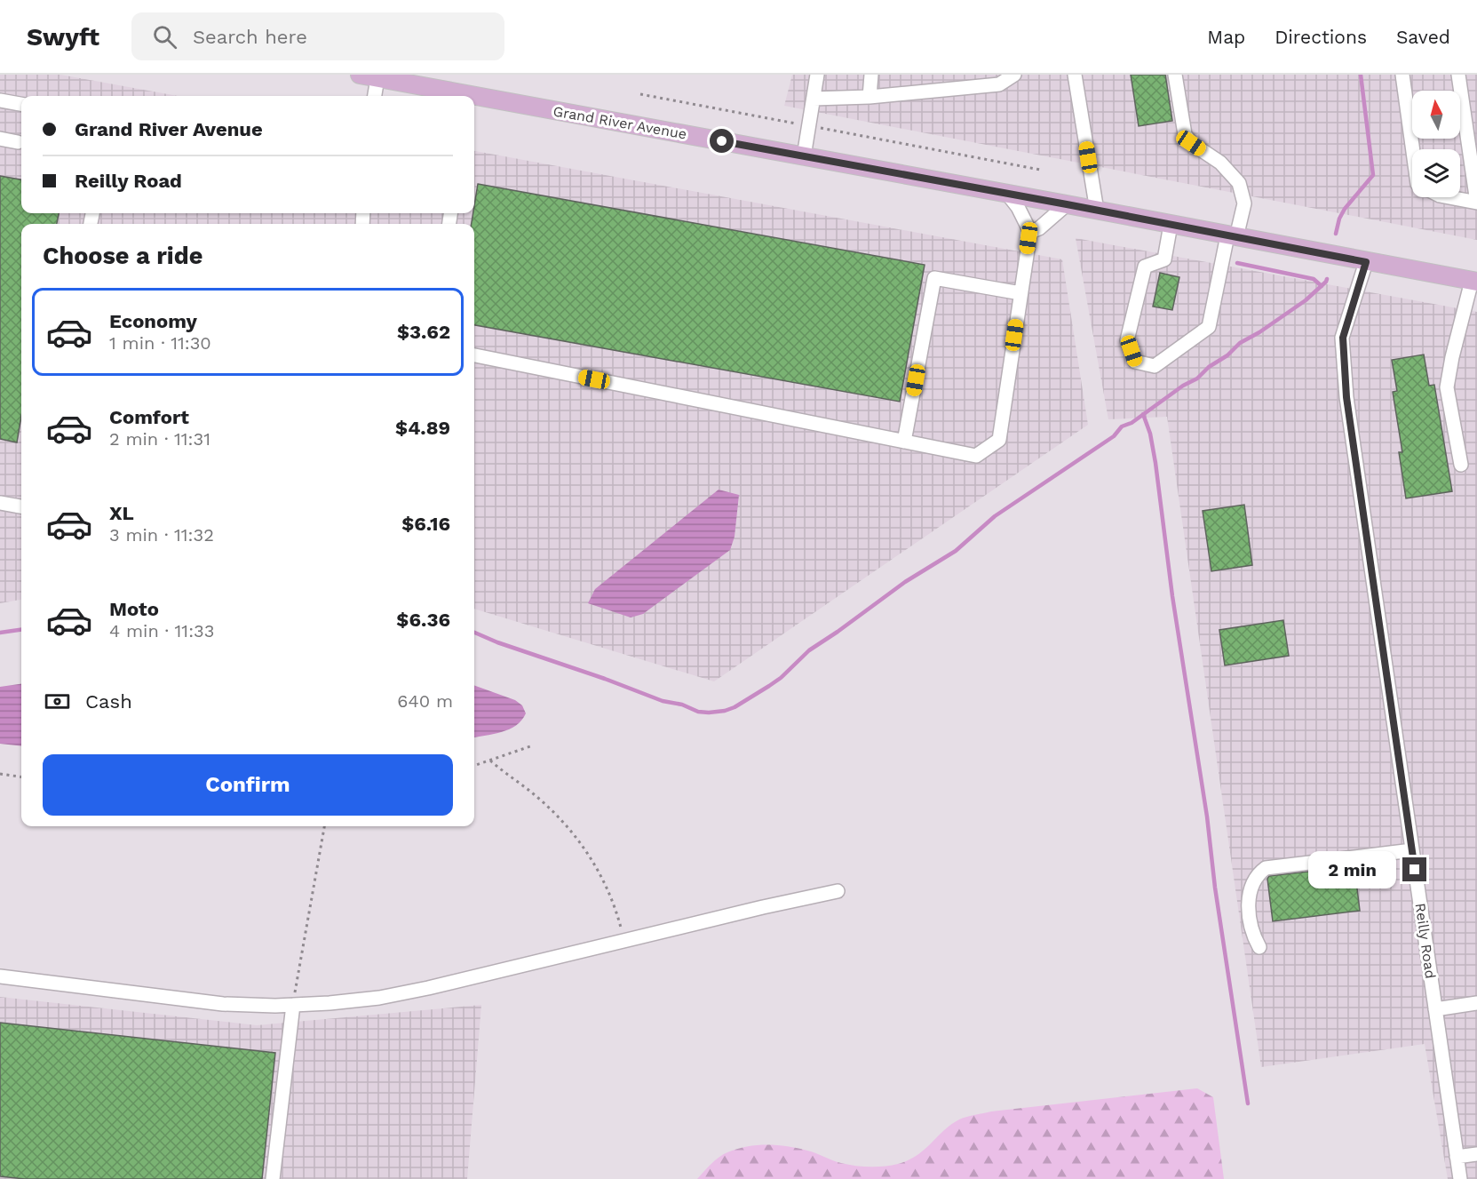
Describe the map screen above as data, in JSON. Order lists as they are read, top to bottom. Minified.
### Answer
{"streets":{"main road":["Grand River Avenue"],"street":["Reilly Road"]},"crossings":[["Grand River Avenue","Reilly Road"]],"north":"top","page":{"header":"Swyft","search":"Search here","nav":["Map","Directions","Saved"],"banner":["Grand River Avenue","Reilly Road"],"heading":"Choose a ride","list":[{"name":"Economy","note":"1 min · 11:30","value":"$3.62"},{"name":"Comfort","note":"2 min · 11:31","value":"$4.89"},{"name":"XL","note":"3 min · 11:32","value":"$6.16"},{"name":"Moto","note":"4 min · 11:33","value":"$6.36"}],"pay":["Cash","640 m"],"buttons":"Confirm","bubble":"2 min"}}
